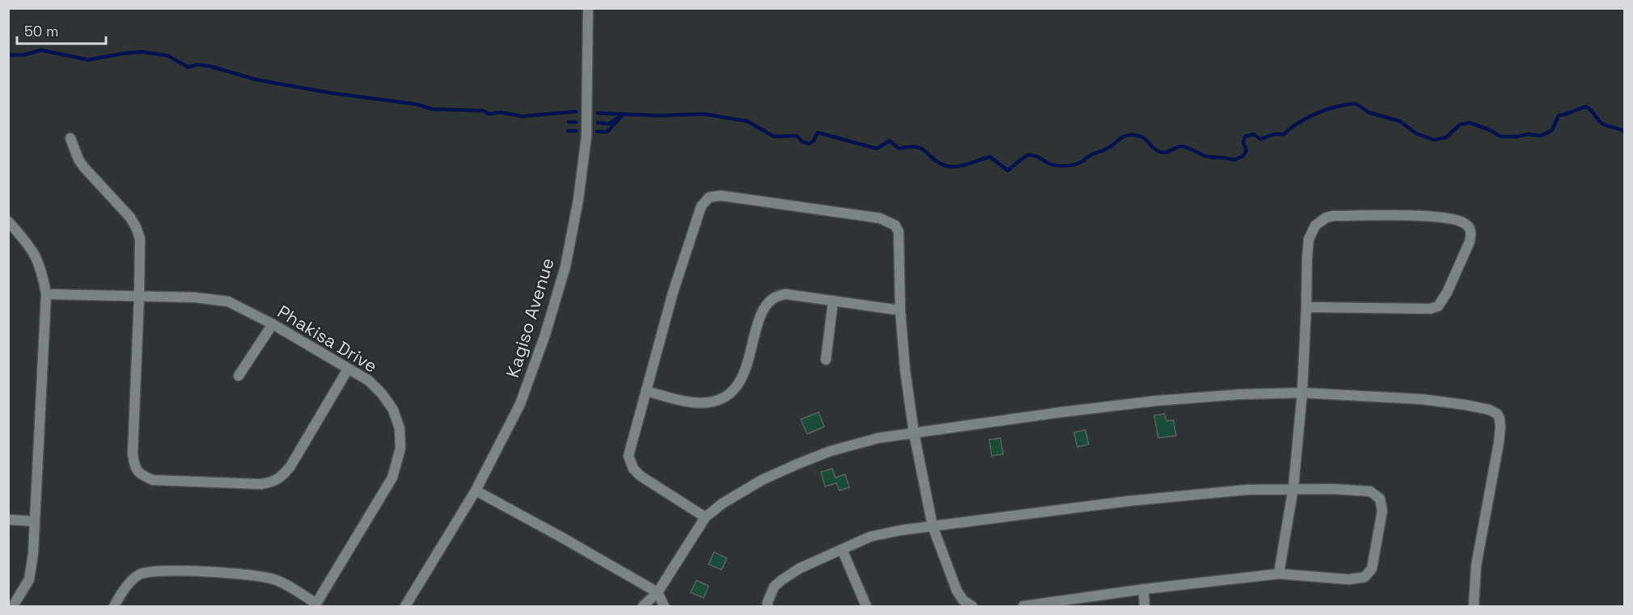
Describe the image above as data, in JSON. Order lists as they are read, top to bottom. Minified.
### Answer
{"streets":{"street":["Kagiso Avenue","Phakisa Drive"]},"scale_bar":"50 m"}
